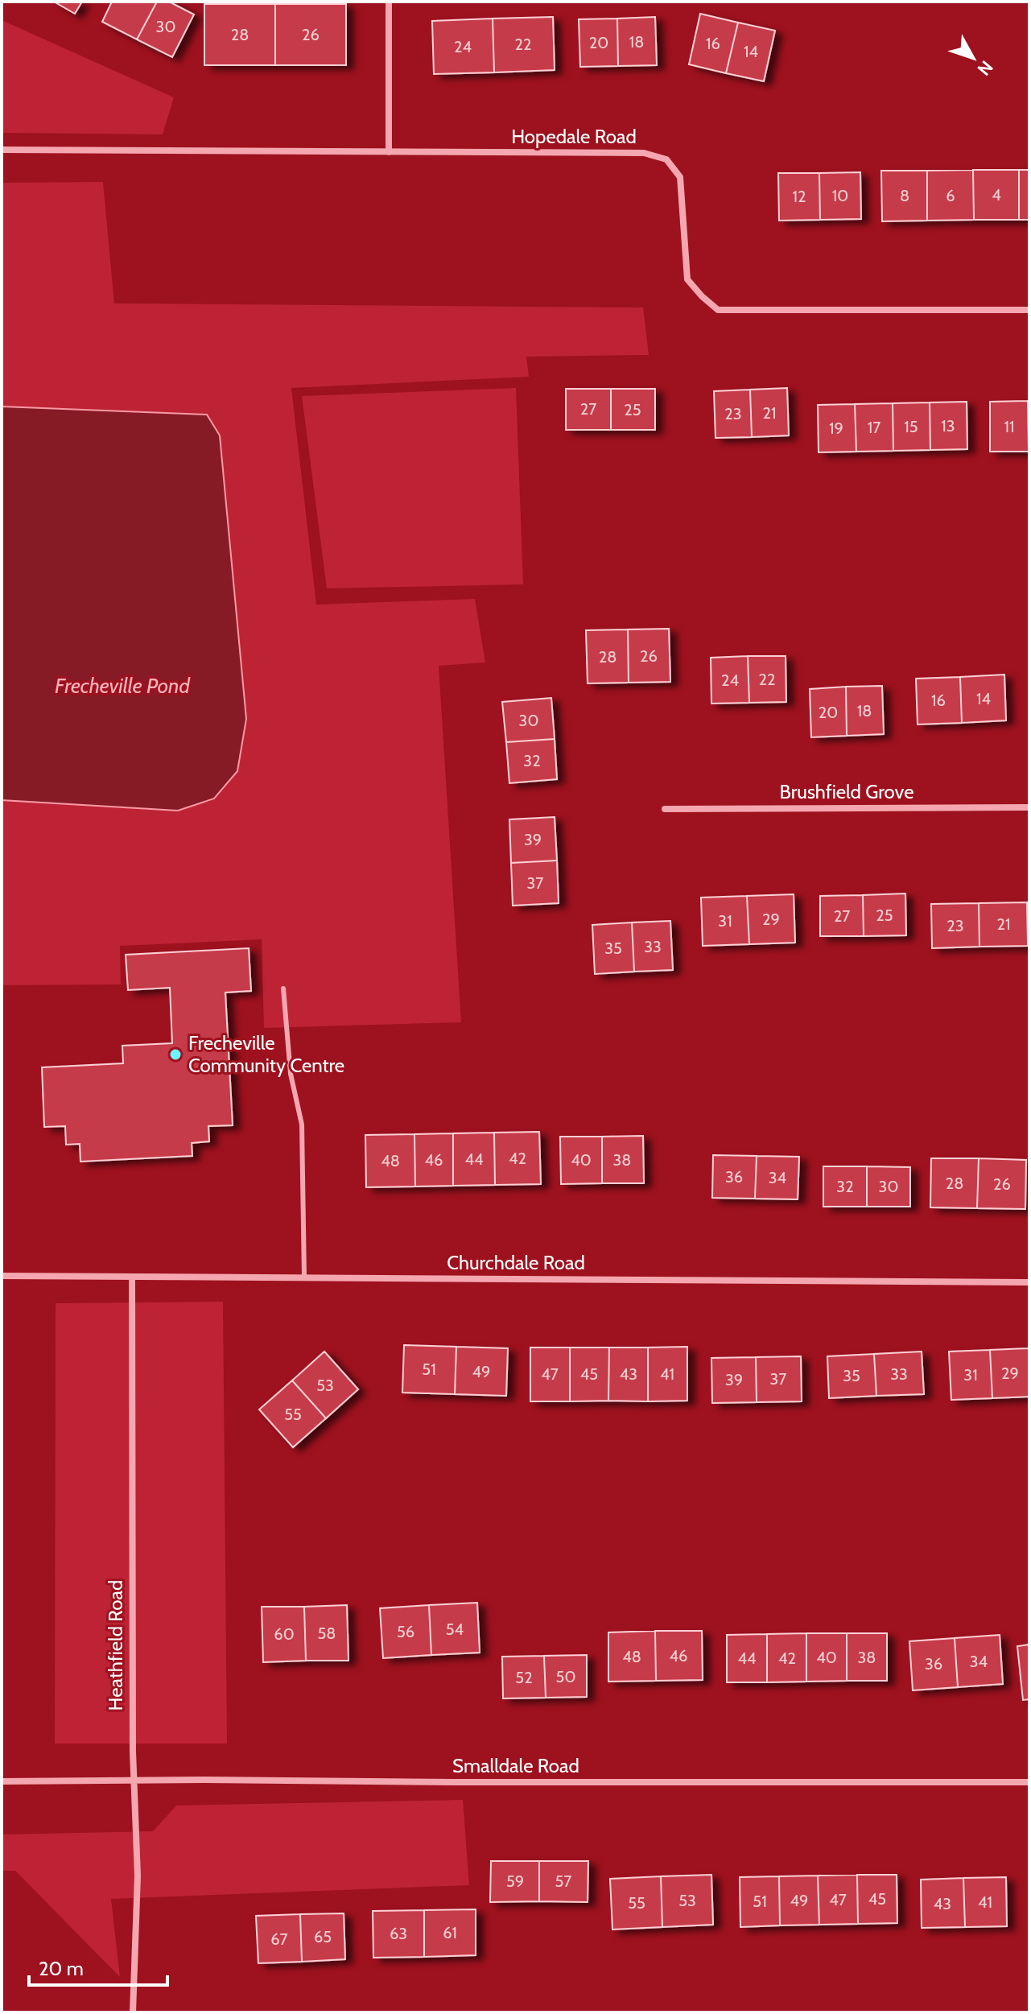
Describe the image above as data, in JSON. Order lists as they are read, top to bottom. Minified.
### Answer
{"streets":{"street":["Hopedale Road","Brushfield Grove","Churchdale Road","Heathfield Road","Smalldale Road"]},"crossings":[["Churchdale Road","Heathfield Road"],["Heathfield Road","Smalldale Road"]],"water":["Frecheville Pond"],"places":["Frecheville Community Centre"],"house_numbers":["30","28","26","18","20","16","22","24","14","4","10","8","6","12","27","25","21","23","13","15","11","17","19","26","28","22","24","14","16","18","20","30","32","39","37","25","27","29","31","21","23","33","35","42","44","46","40","38","48","36","34","28","26","32","30","51","49","29","47","45","43","41","33","31","35","37","39","53","55","54","56","58","60","46","48","40","38","44","42","34","36","50","52","59","57","45","47","53","49","51","41","55","43","61","63","65","67"],"scale_bar":"20 m","north":"bottom right"}
